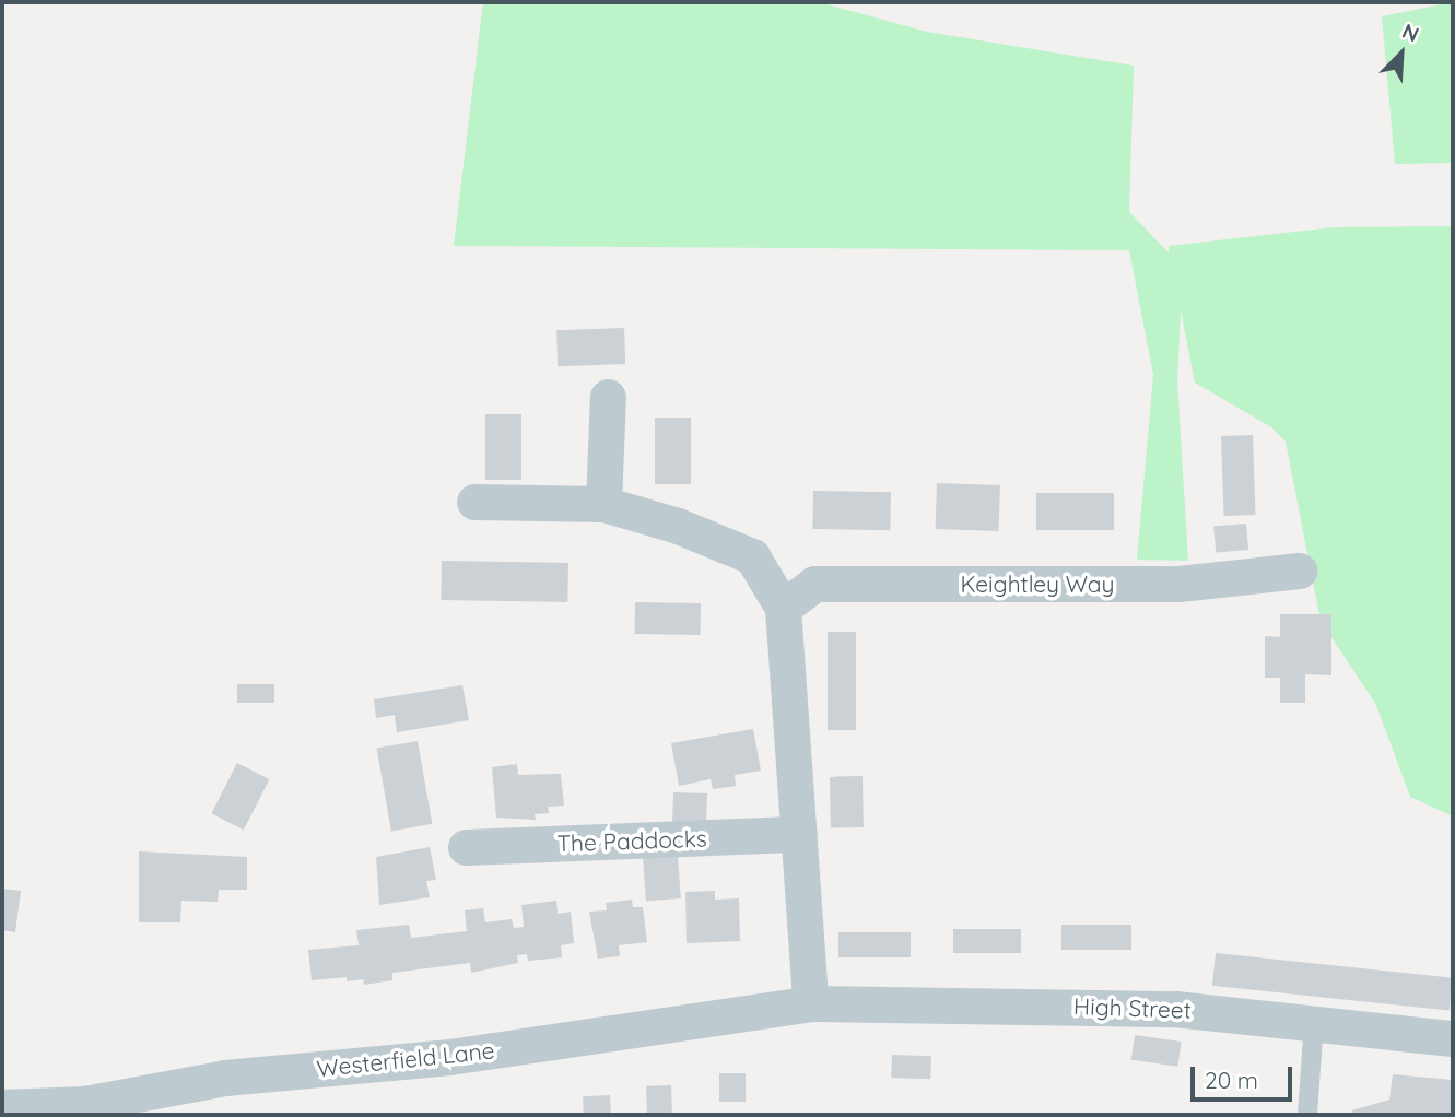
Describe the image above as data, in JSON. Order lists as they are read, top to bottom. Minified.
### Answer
{"streets":{"street":["Keightley Way","The Paddocks","High Street","Westerfield Lane"]},"crossings":[["High Street","Westerfield Lane"]],"scale_bar":"20 m","north":"top right"}
